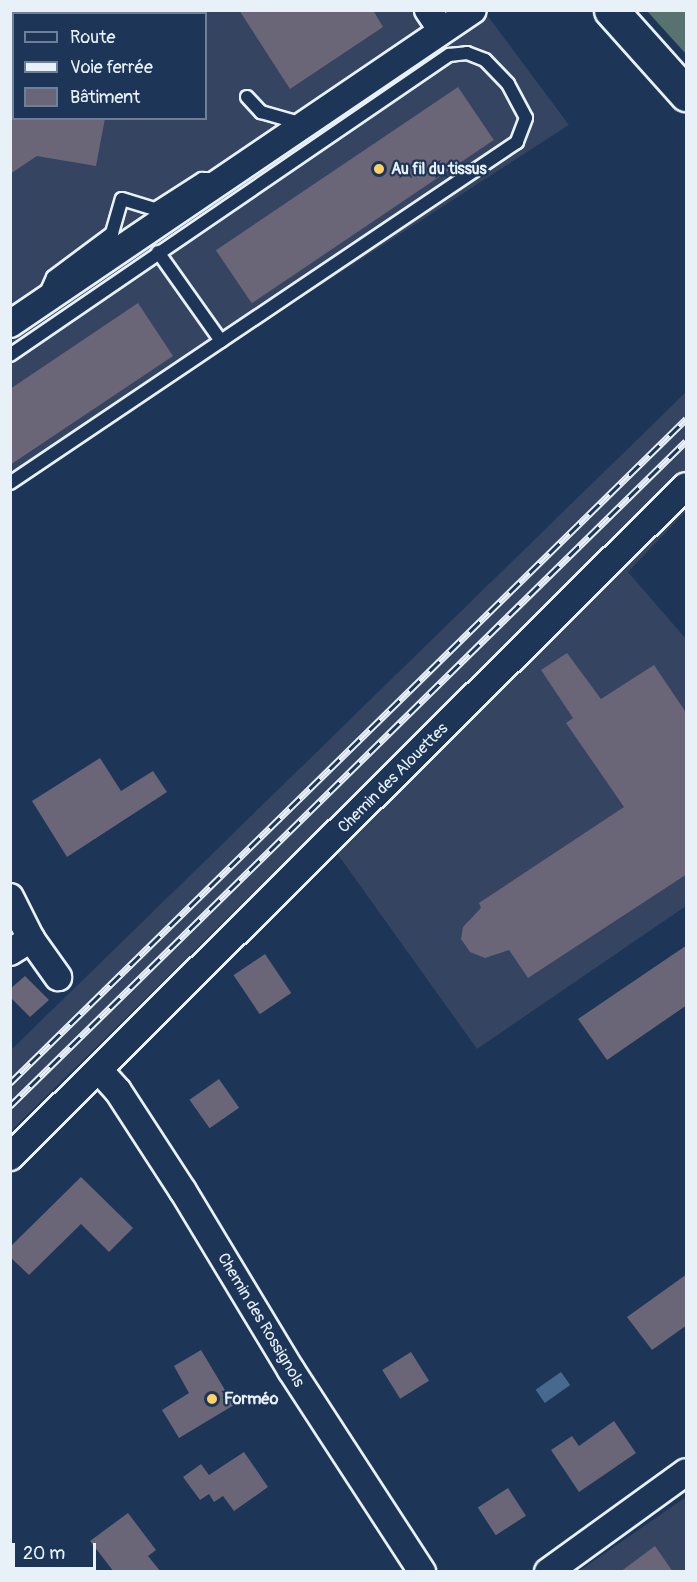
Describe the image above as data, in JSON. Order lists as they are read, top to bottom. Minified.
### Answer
{"streets":{"street":["Chemin des Alouettes","Chemin des Rossignols"]},"crossings":[["Chemin des Alouettes","Chemin des Rossignols"]],"places":["Au fil du tissus","Forméo"],"legend":["Route","Voie ferrée","Bâtiment"],"scale_bar":"20 m"}
